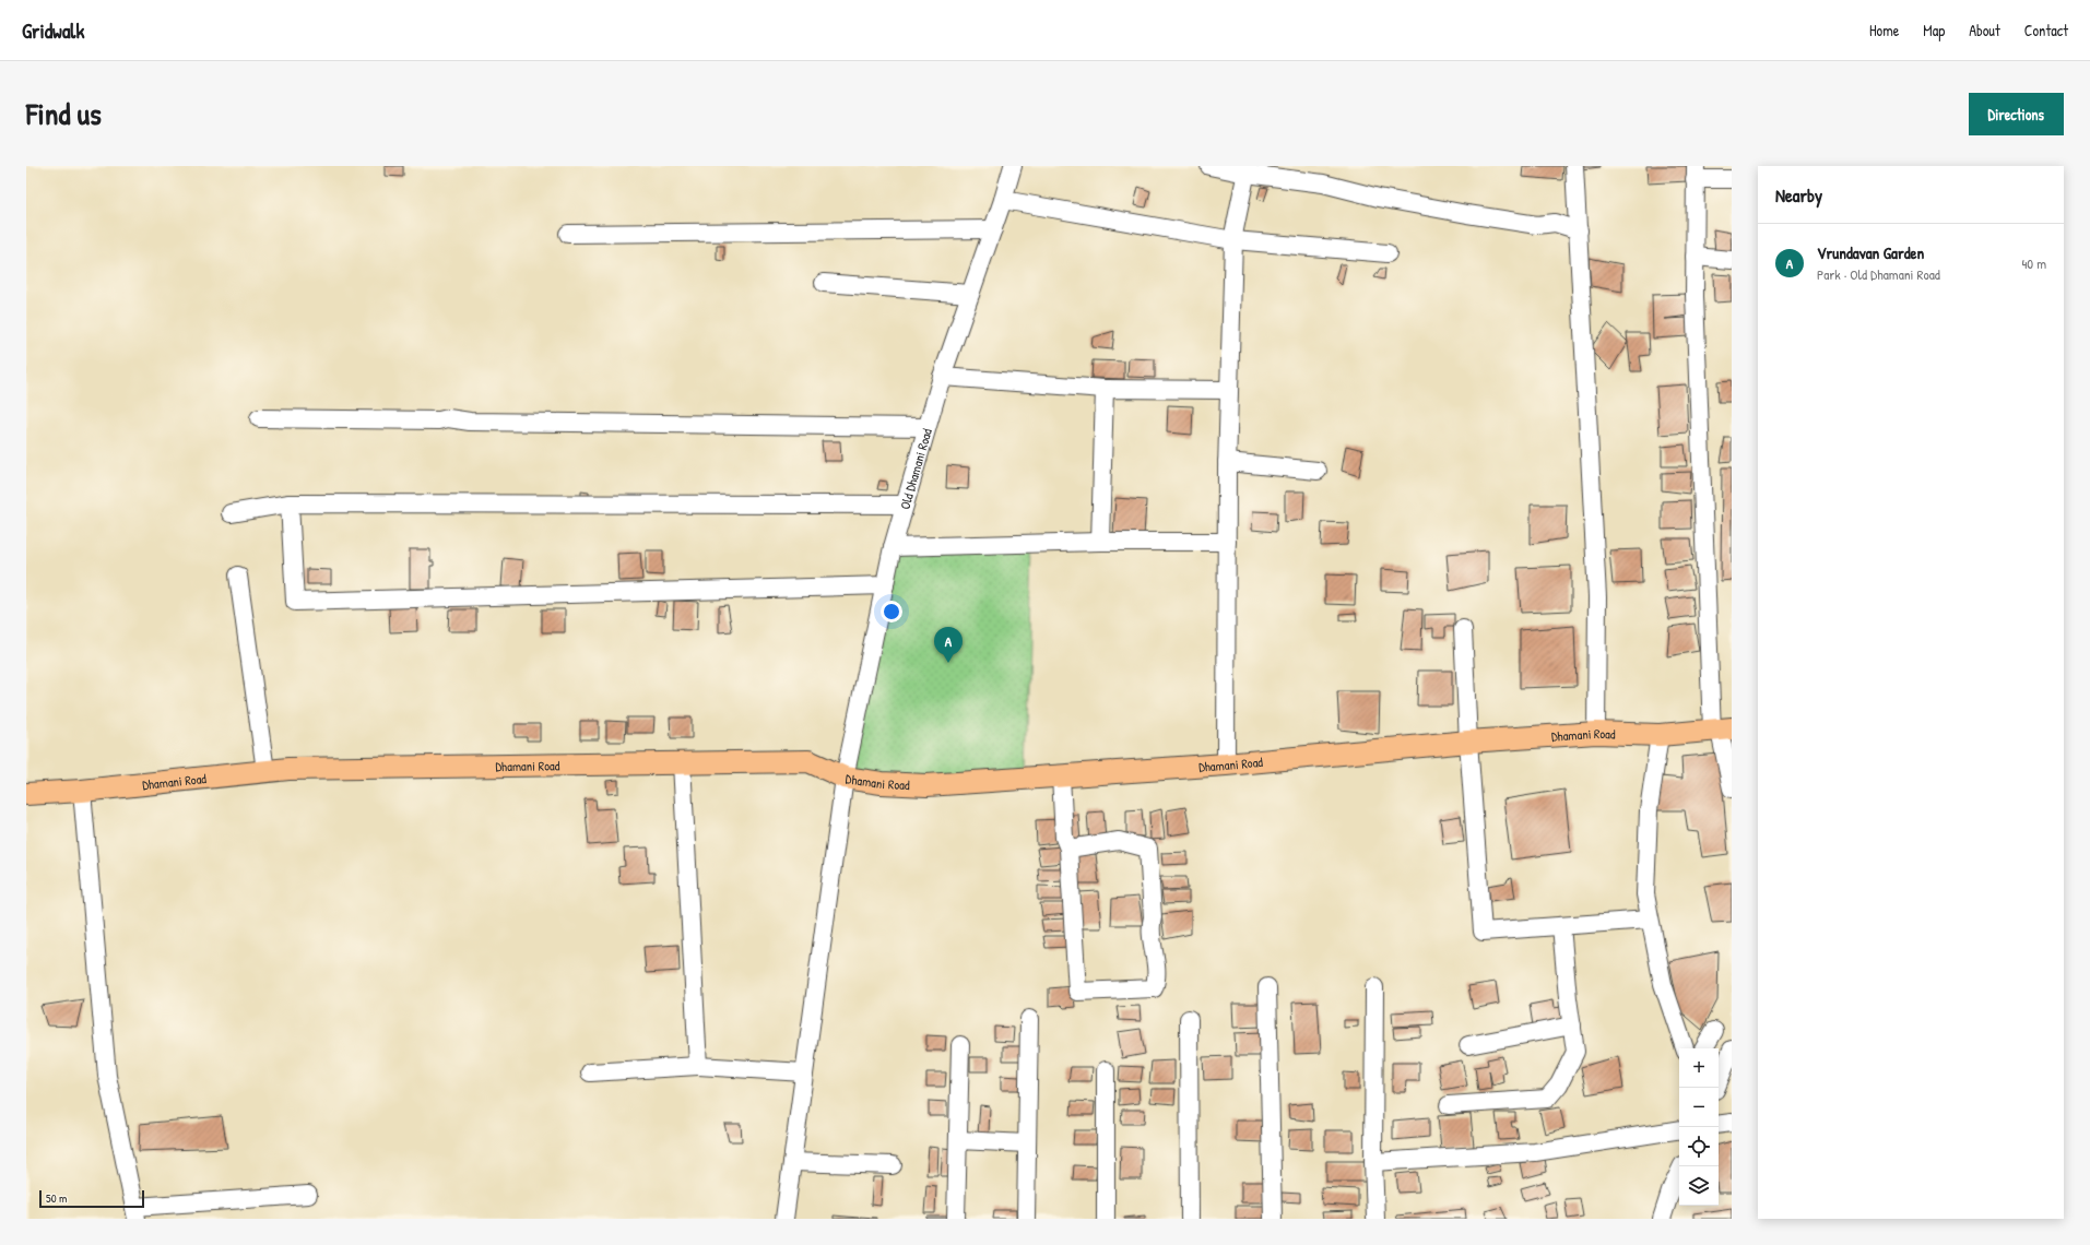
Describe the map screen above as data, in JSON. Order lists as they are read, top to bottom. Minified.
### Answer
{"streets":{"main road":["Dhamani Road"],"street":["Old Dhamani Road"]},"crossings":[["Old Dhamani Road","Dhamani Road"]],"scale_bar":"50 m","page":{"header":"Gridwalk","nav":["Home","Map","About","Contact"],"title":"Find us","buttons":"Directions","heading":"Nearby","list":[{"mark":"A","name":"Vrundavan Garden","note":"Park · Old Dhamani Road","value":"40 m"}],"pins":"A","map_buttons":["+","−"],"scale":"50 m"}}
